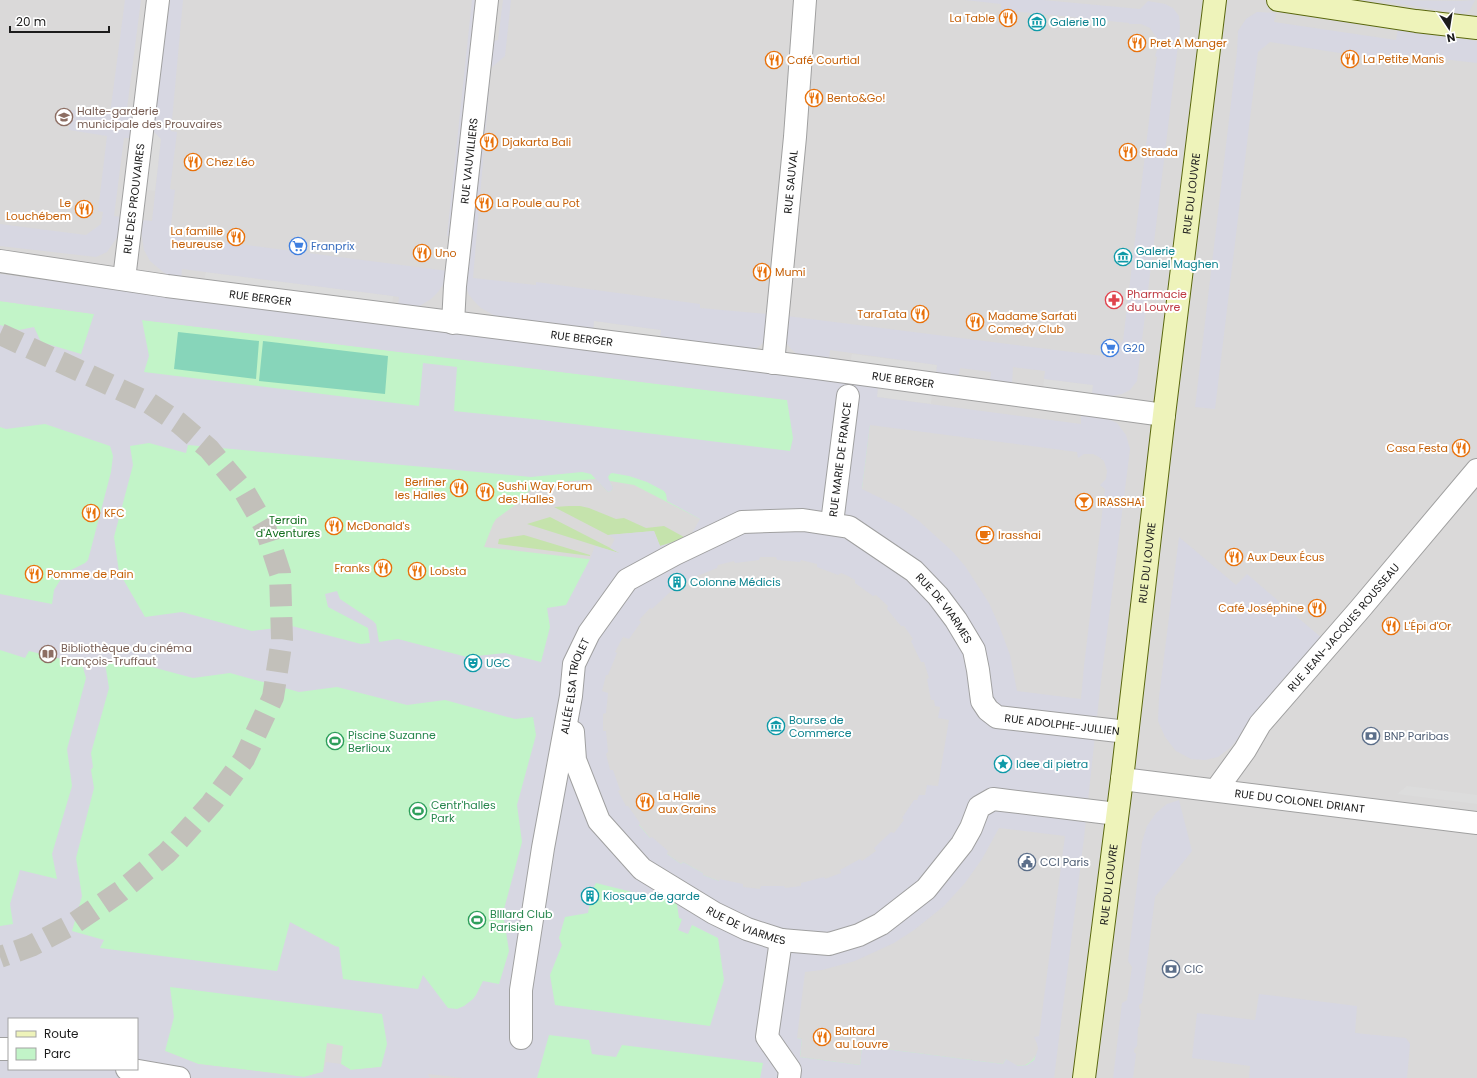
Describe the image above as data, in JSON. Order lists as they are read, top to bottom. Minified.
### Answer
{"streets":{"main road":["RUE DU LOUVRE"],"street":["RUE VAUVILLIERS","RUE SAUVAL","RUE DES PROUVAIRES","RUE BERGER","RUE MARIE DE FRANCE","RUE DE VIARMES","RUE JEAN-JACQUES ROUSSEAU","ALLÉE ELSA TRIOLET","RUE ADOLPHE-JULLIEN","RUE DU COLONEL DRIANT"]},"crossings":[["RUE VAUVILLIERS","RUE BERGER"],["RUE SAUVAL","RUE BERGER"],["RUE DU LOUVRE","RUE BERGER"],["RUE DU LOUVRE","RUE DE VIARMES"],["RUE DU LOUVRE","RUE ADOLPHE-JULLIEN"],["RUE DU LOUVRE","RUE DU COLONEL DRIANT"],["RUE DES PROUVAIRES","RUE BERGER"],["RUE MARIE DE FRANCE","RUE DE VIARMES"],["RUE MARIE DE FRANCE","ALLÉE ELSA TRIOLET"],["RUE DE VIARMES","ALLÉE ELSA TRIOLET"],["RUE DE VIARMES","RUE ADOLPHE-JULLIEN"],["RUE JEAN-JACQUES ROUSSEAU","RUE DU COLONEL DRIANT"]],"parks":["Terrain d'Aventures"],"places":{"restaurant":["La Table","Pret A Manger","La Petite Manis","Café Courtial","Bento&Go!","Djakarta Bali","Strada","Chez Léo","La Poule au Pot","Le Louchébem","La famille heureuse","Uno","Mumi","TaraTata","Madame Sarfati Comedy Club","Casa Festa","Berliner les Halles","Sushi Way Forum des Halles","KFC","McDonald's","Aux Deux Écus","Franks","Lobsta","Pomme de Pain","Café Joséphine","L'Épi d'Or","La Halle aux Grains","Baltard au Louvre"],"museum":["Galerie 110","Galerie Daniel Maghen","Bourse de Commerce"],"school or university":["Halte-garderie municipale des Prouvaires"],"supermarket":["Franprix","G20"],"pharmacy":["Pharmacie du Louvre"],"bar":["IRASSHAi"],"cafe":["Irasshai"],"building":["Colonne Médicis","Kiosque de garde"],"library":["Bibliothèque du cinéma François-Truffaut"],"theatre":["UGC"],"bank":["BNP Paribas","CIC"],"sports":["Piscine Suzanne Berlioux","Centr'halles Park","BIllard Club Parisien"],"place":["Idee di pietra"],"public building":["CCI Paris"]},"legend":["Route","Parc"],"scale_bar":"20 m","north":"bottom"}
